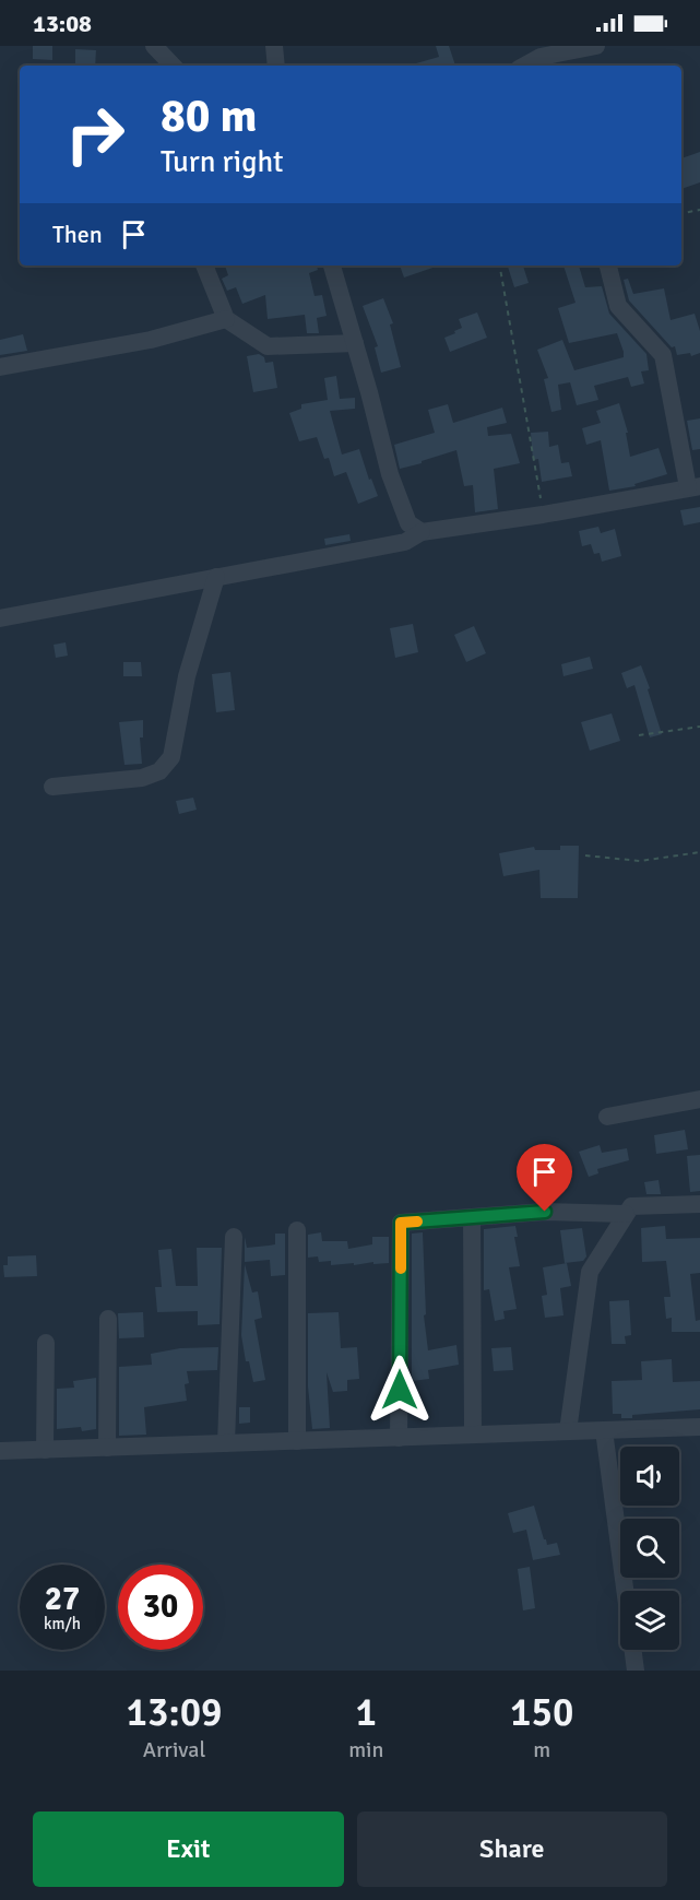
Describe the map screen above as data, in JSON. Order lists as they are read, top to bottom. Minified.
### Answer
{"page":{"status":"13:08","turn":["80 m","Turn right"],"then":"Then","speed":"27 km/h","limit":"30","eta":["13:09","Arrival","1","min","150","m"],"buttons":["Exit","Share"]}}
